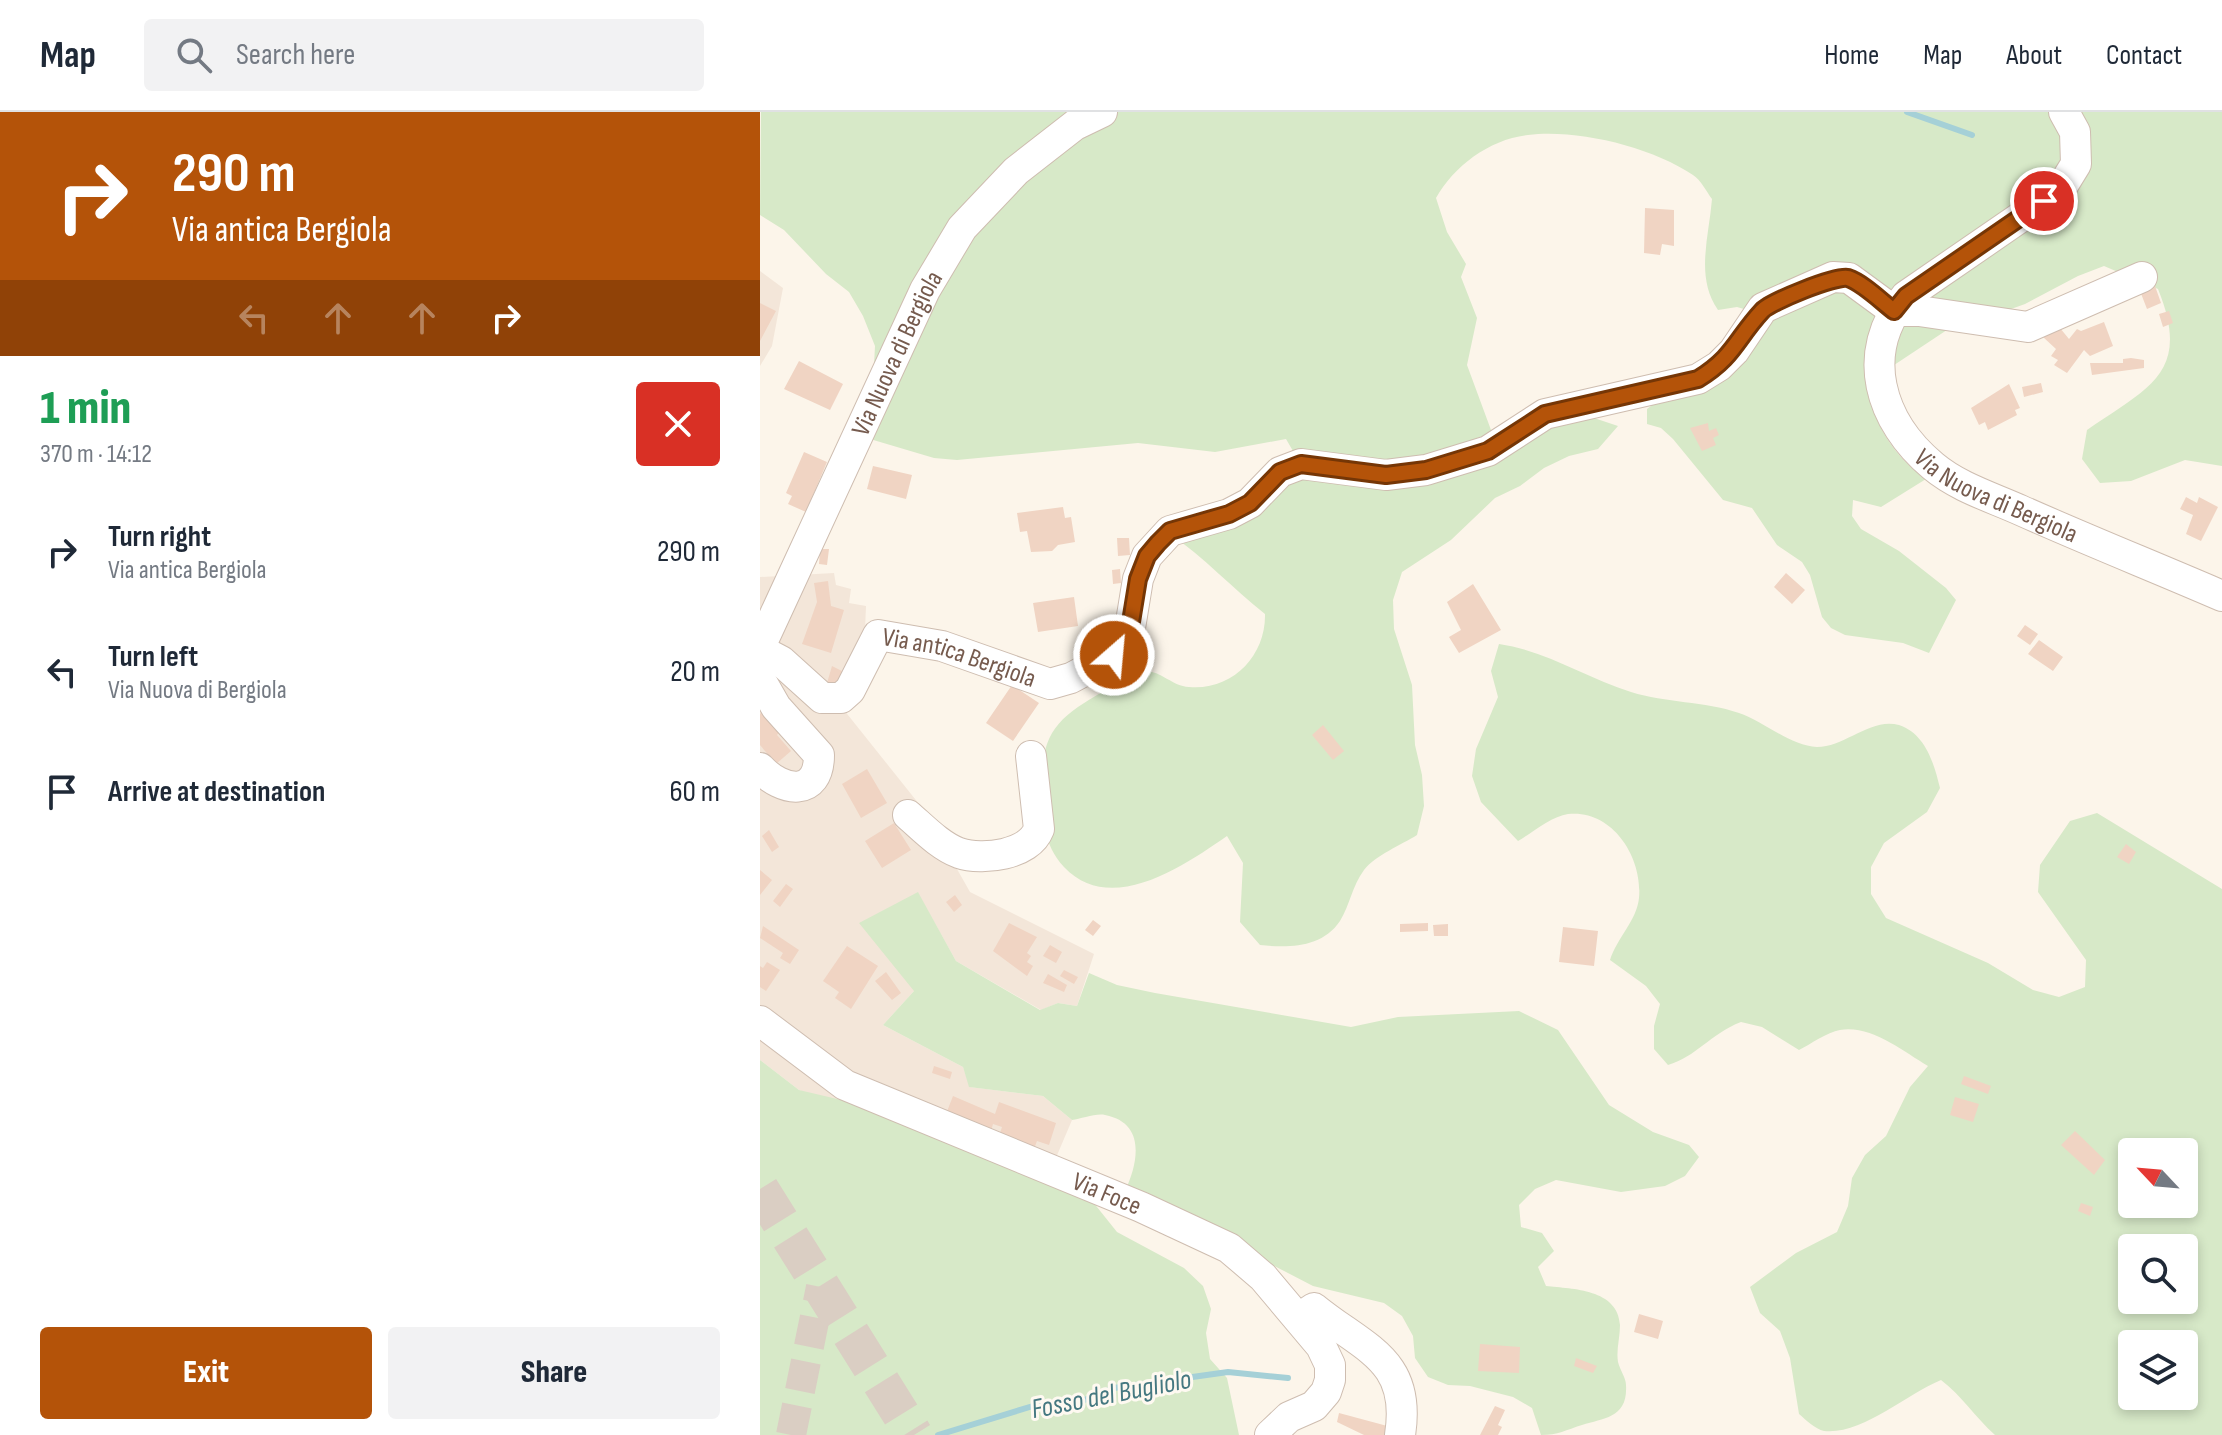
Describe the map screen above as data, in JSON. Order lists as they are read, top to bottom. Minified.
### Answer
{"streets":{"street":["Via Nuova di Bergiola","Via antica Bergiola","Via Foce"]},"crossings":[["Via Nuova di Bergiola","Via antica Bergiola"]],"water":["Fosso del Bugliolo"],"north":"top left","page":{"header":"Map","search":"Search here","nav":["Home","Map","About","Contact"],"turn":["290 m","Via antica Bergiola"],"heading":["1 min","370 m · 14:12"],"list":[{"name":"Turn right","note":"Via antica Bergiola","value":"290 m"},{"name":"Turn left","note":"Via Nuova di Bergiola","value":"20 m"},{"name":"Arrive at destination","value":"60 m"}],"buttons":["Exit","Share"]}}
